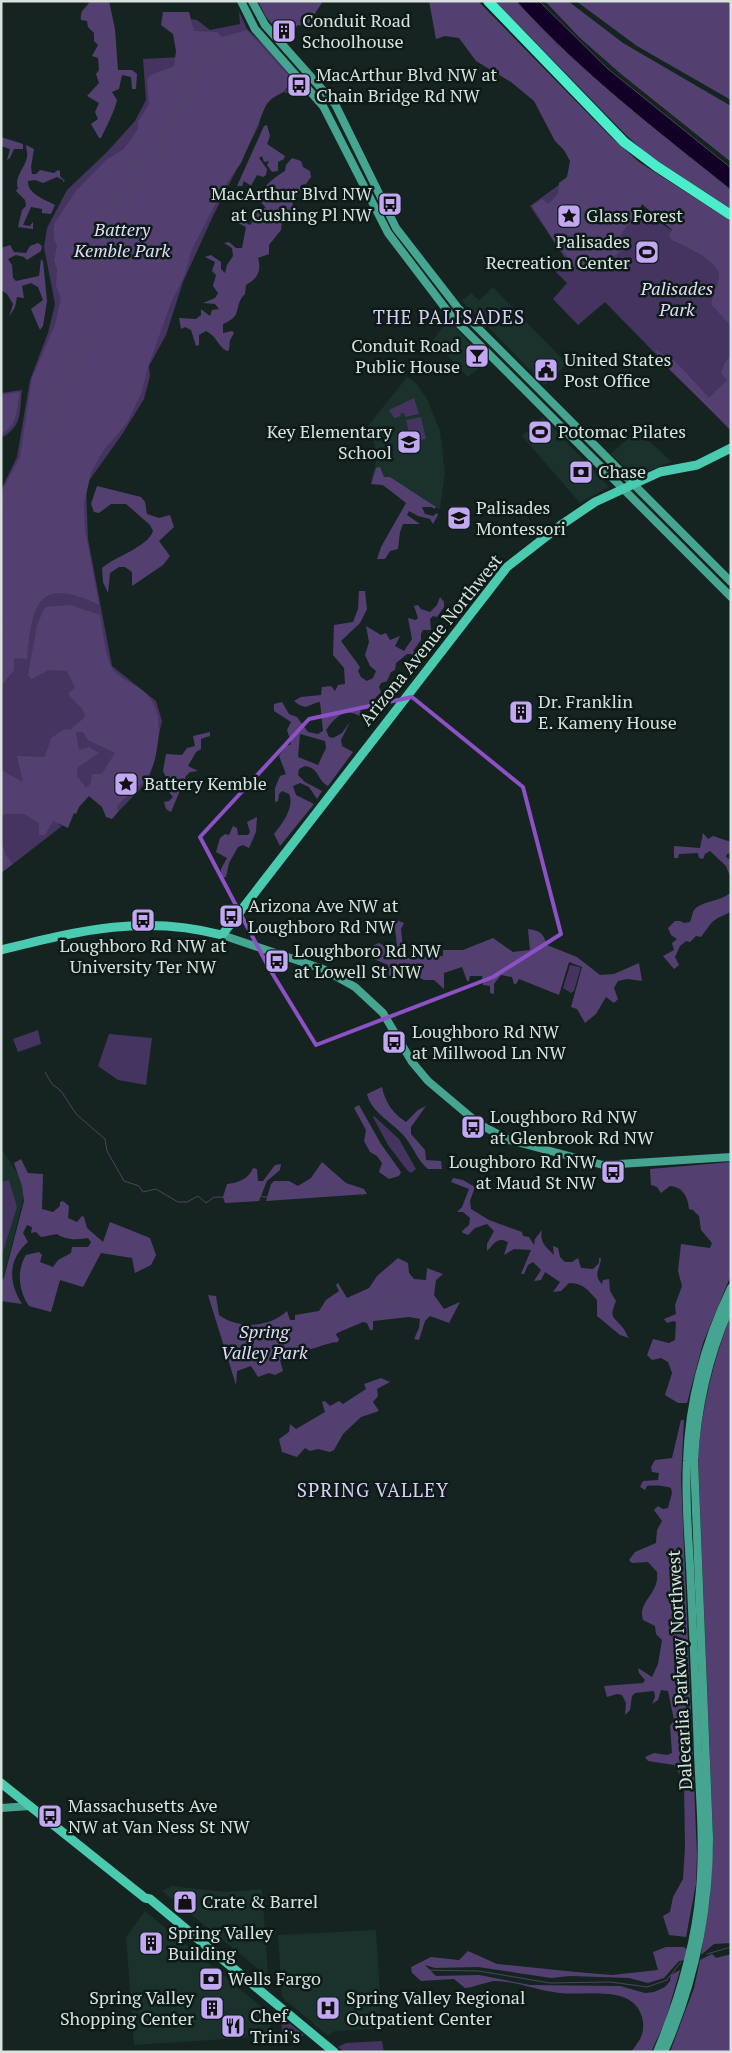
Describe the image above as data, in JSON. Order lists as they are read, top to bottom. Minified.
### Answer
{"streets":{"main road":["Arizona Avenue Northwest","Dalecarlia Parkway Northwest"]},"districts":["THE PALISADES","SPRING VALLEY"],"parks":["Battery Kemble Park","Palisades Park","Spring Valley Park"],"places":{"building":["Conduit Road Schoolhouse","Dr. Franklin E. Kameny House","Spring Valley Building","Spring Valley Shopping Center"],"bus stop":["MacArthur Blvd NW at Chain Bridge Rd NW","MacArthur Blvd NW at Cushing Pl NW","Arizona Ave NW at Loughboro Rd NW","Loughboro Rd NW at University Ter NW","Loughboro Rd NW at Lowell St NW","Loughboro Rd NW at Millwood Ln NW","Loughboro Rd NW at Glenbrook Rd NW","Loughboro Rd NW at Maud St NW","Massachusetts Ave NW at Van Ness St NW"],"place":["Glass Forest","Battery Kemble"],"sports":["Palisades Recreation Center","Potomac Pilates"],"bar":["Conduit Road Public House"],"public building":["United States Post Office"],"school or university":["Key Elementary School","Palisades Montessori"],"bank":["Chase","Wells Fargo"],"shop":["Crate & Barrel"],"hospital":["Spring Valley Regional Outpatient Center"],"restaurant":["Chef Trini's"]}}
